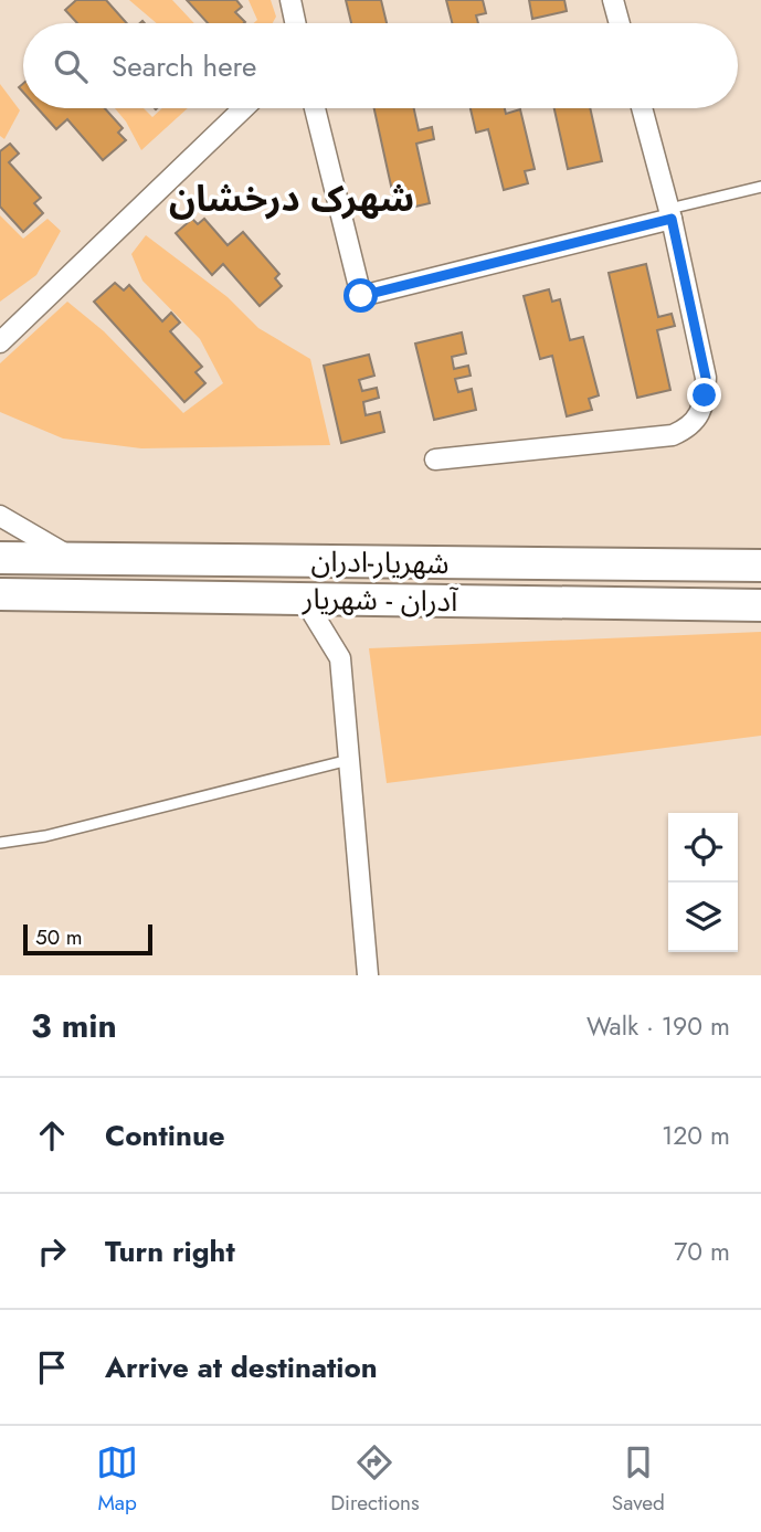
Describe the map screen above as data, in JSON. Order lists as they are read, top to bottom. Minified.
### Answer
{"streets":{"main road":["شهریار-ادران","آدران - شهریار"]},"districts":["شهرک درخشان"],"scale_bar":"50 m","page":{"search":"Search here","scale":"50 m","heading":["3 min","Walk · 190 m"],"list":[["Continue","120 m"],["Turn right","70 m"],"Arrive at destination"],"nav":["Map","Directions","Saved"]}}
